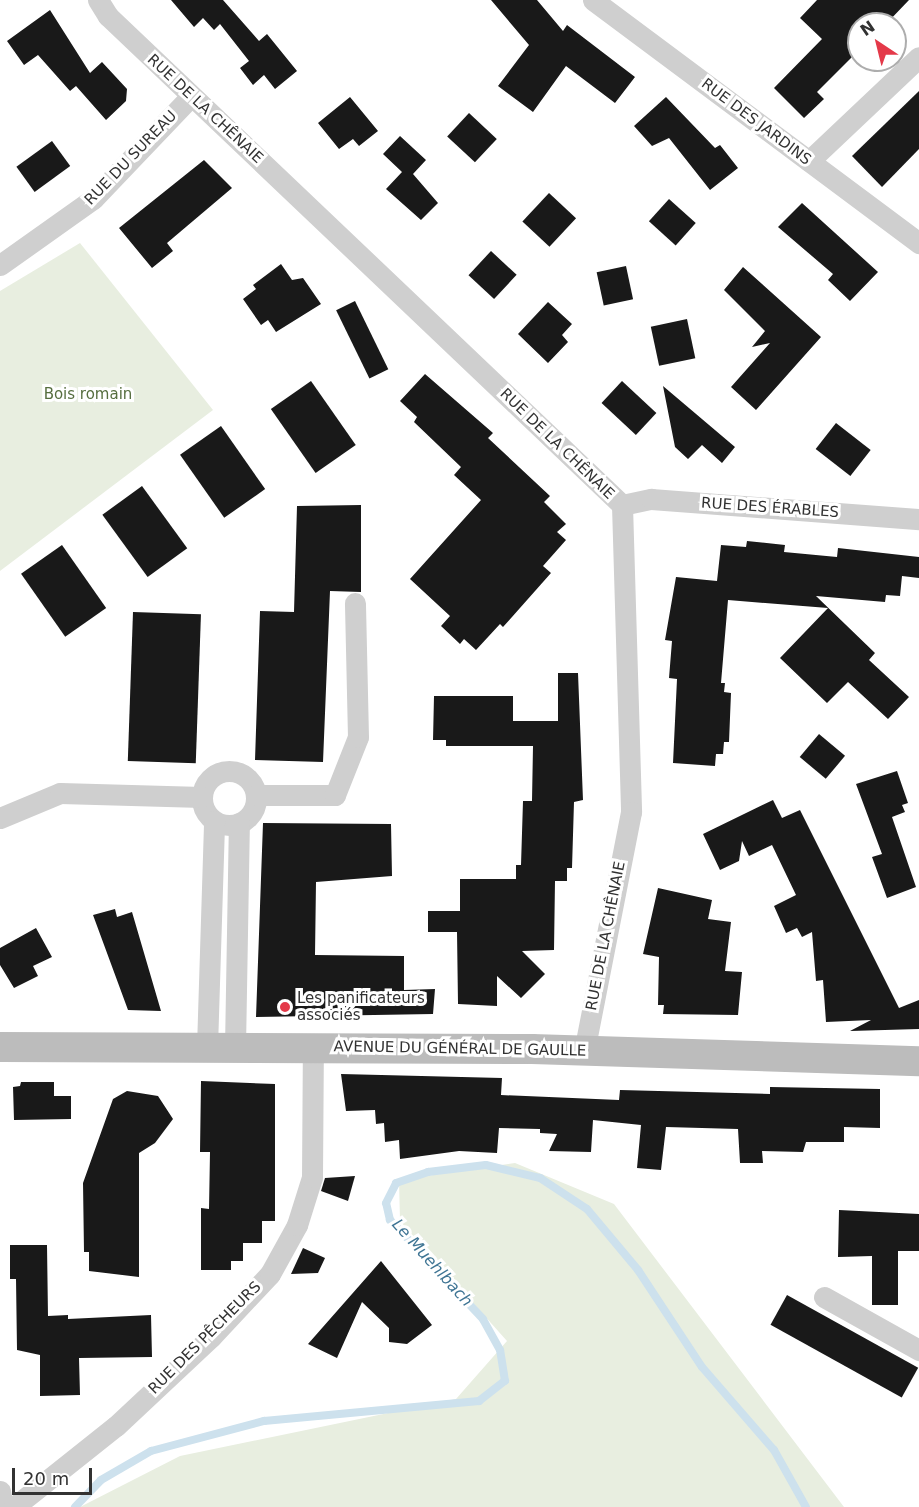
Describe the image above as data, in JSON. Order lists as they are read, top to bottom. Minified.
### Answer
{"streets":{"main road":["AVENUE DU GÉNÉRAL DE GAULLE"],"street":["RUE DE LA CHÊNAIE","RUE DES JARDINS","RUE DU SUREAU","RUE DES ÉRABLES","RUE DES PÊCHEURS"]},"crossings":[["RUE DE LA CHÊNAIE","RUE DU SUREAU"],["RUE DE LA CHÊNAIE","RUE DES ÉRABLES"],["RUE DE LA CHÊNAIE","AVENUE DU GÉNÉRAL DE GAULLE"],["AVENUE DU GÉNÉRAL DE GAULLE","RUE DES PÊCHEURS"]],"water":["Le Muehlbach"],"parks":["Bois romain"],"places":["Les panificateurs associés"],"scale_bar":"20 m","north":"top left"}
